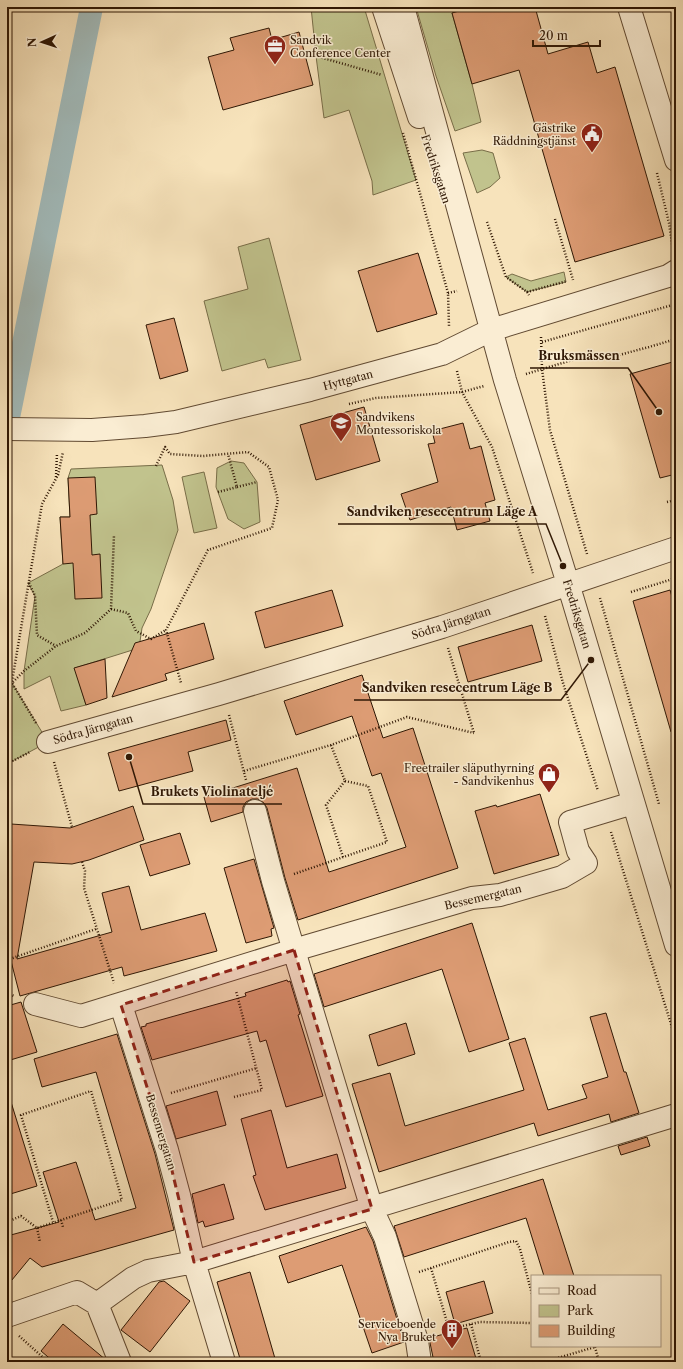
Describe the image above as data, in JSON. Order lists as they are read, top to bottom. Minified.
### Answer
{"streets":{"street":["Fredriksgatan","Hyttgatan","Södra Järngatan","Bessemergatan"]},"crossings":[["Fredriksgatan","Hyttgatan"],["Fredriksgatan","Södra Järngatan"],["Fredriksgatan","Bessemergatan"]],"places":{"office":["Sandvik Conference Center"],"public building":["Gästrike Räddningstjänst"],"other":["Bruksmässen","Sandviken resecentrum Läge A","Sandviken resecentrum Läge B","Brukets Violinateljé"],"school or university":["Sandvikens Montessoriskola"],"shop":["Freetrailer släputhyrning - Sandvikenhus"],"building":["Serviceboende Nya Bruket"]},"legend":["Road","Park","Building"],"scale_bar":"20 m","north":"left"}
